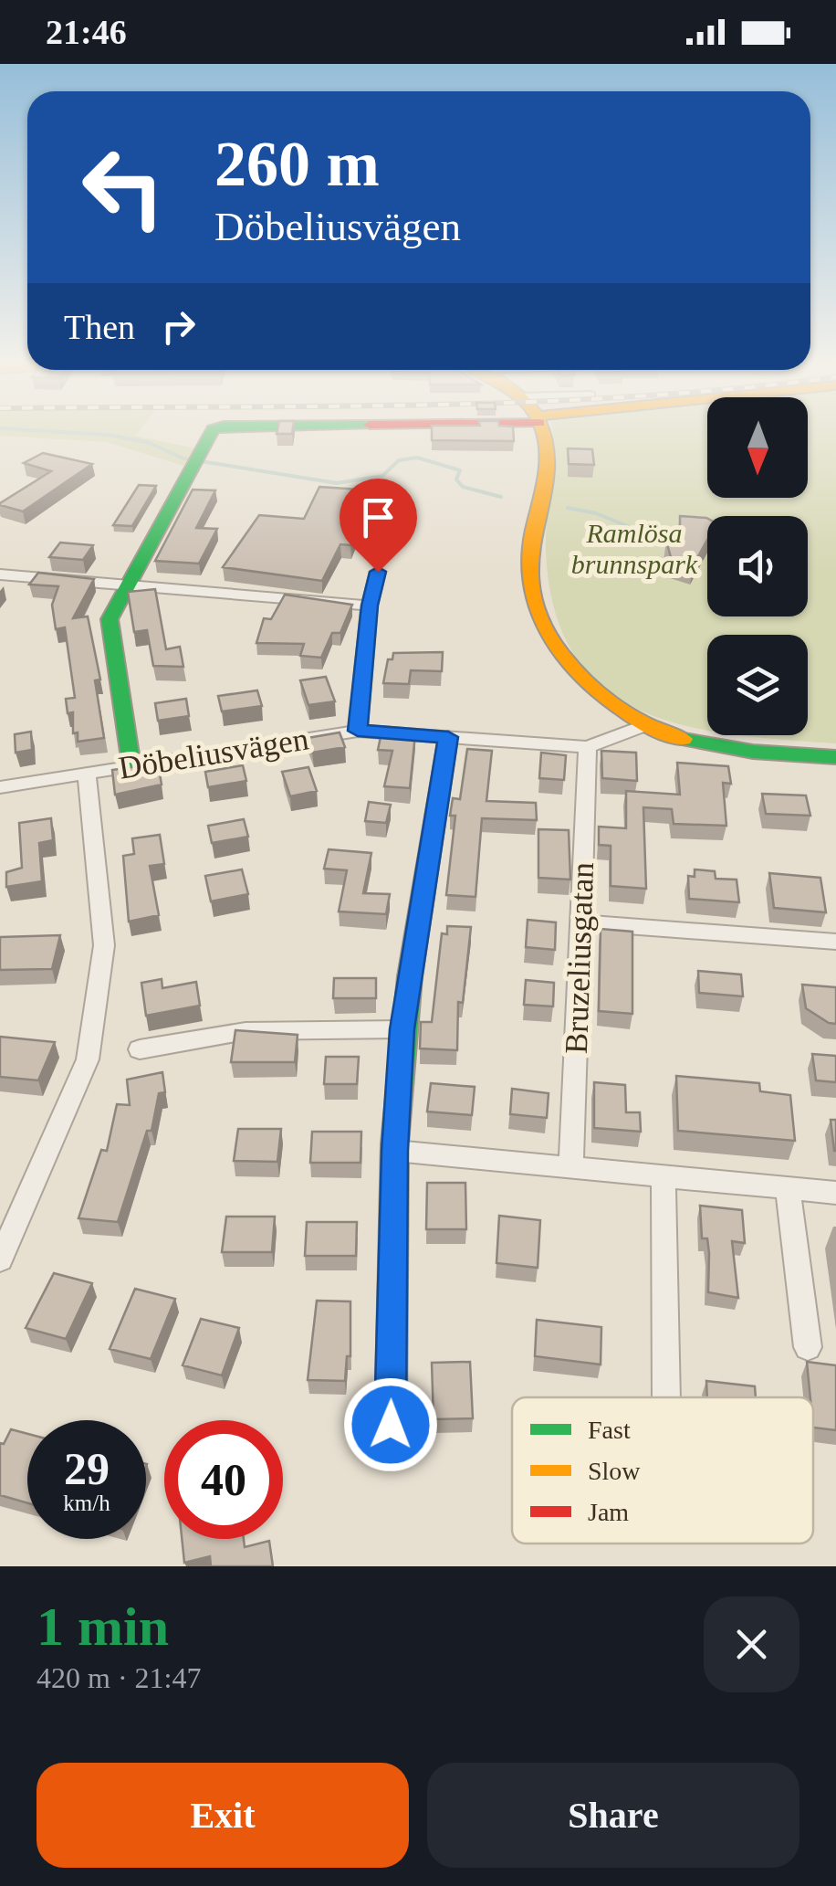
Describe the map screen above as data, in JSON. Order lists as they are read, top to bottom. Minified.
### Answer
{"streets":{"street":["Döbeliusvägen","Bruzeliusgatan"]},"crossings":[["Döbeliusvägen","Bruzeliusgatan"]],"parks":["Ramlösa brunnspark"],"legend":["Fast","Slow","Jam"],"north":"bottom","page":{"status":"21:46","turn":["260 m","Döbeliusvägen"],"then":"Then","speed":"29 km/h","limit":"40","heading":["1 min","420 m · 21:47"],"buttons":["Exit","Share"]}}
